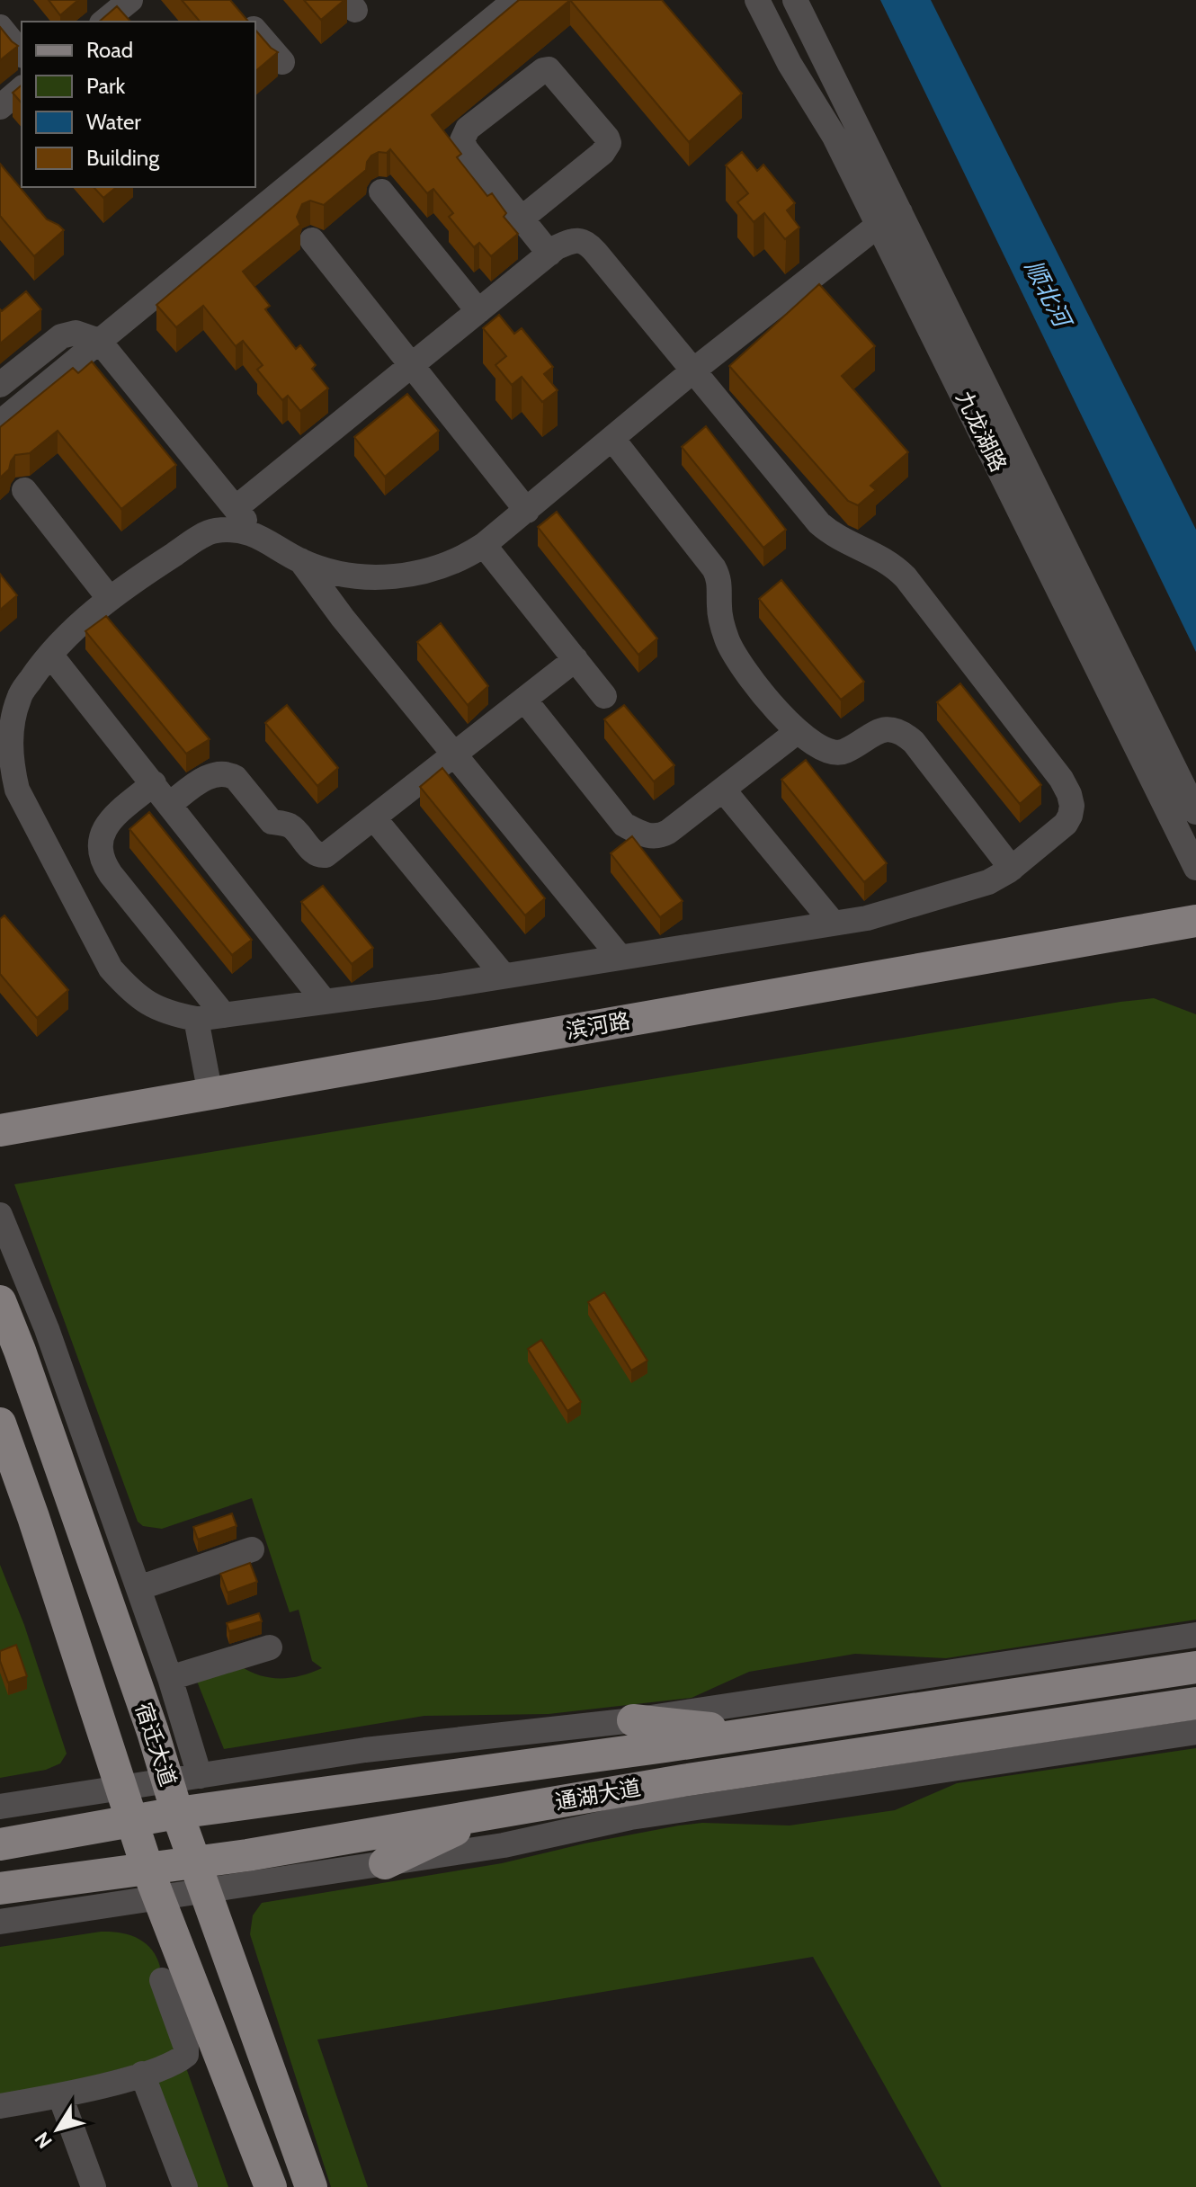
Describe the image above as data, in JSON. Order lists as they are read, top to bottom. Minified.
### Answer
{"streets":{"main road":["滨河路","宿迁大道","通湖大道"],"street":["九龙湖路"]},"crossings":[["宿迁大道","通湖大道"]],"water":["顺北河"],"legend":["Road","Park","Water","Building"],"north":"bottom left"}
